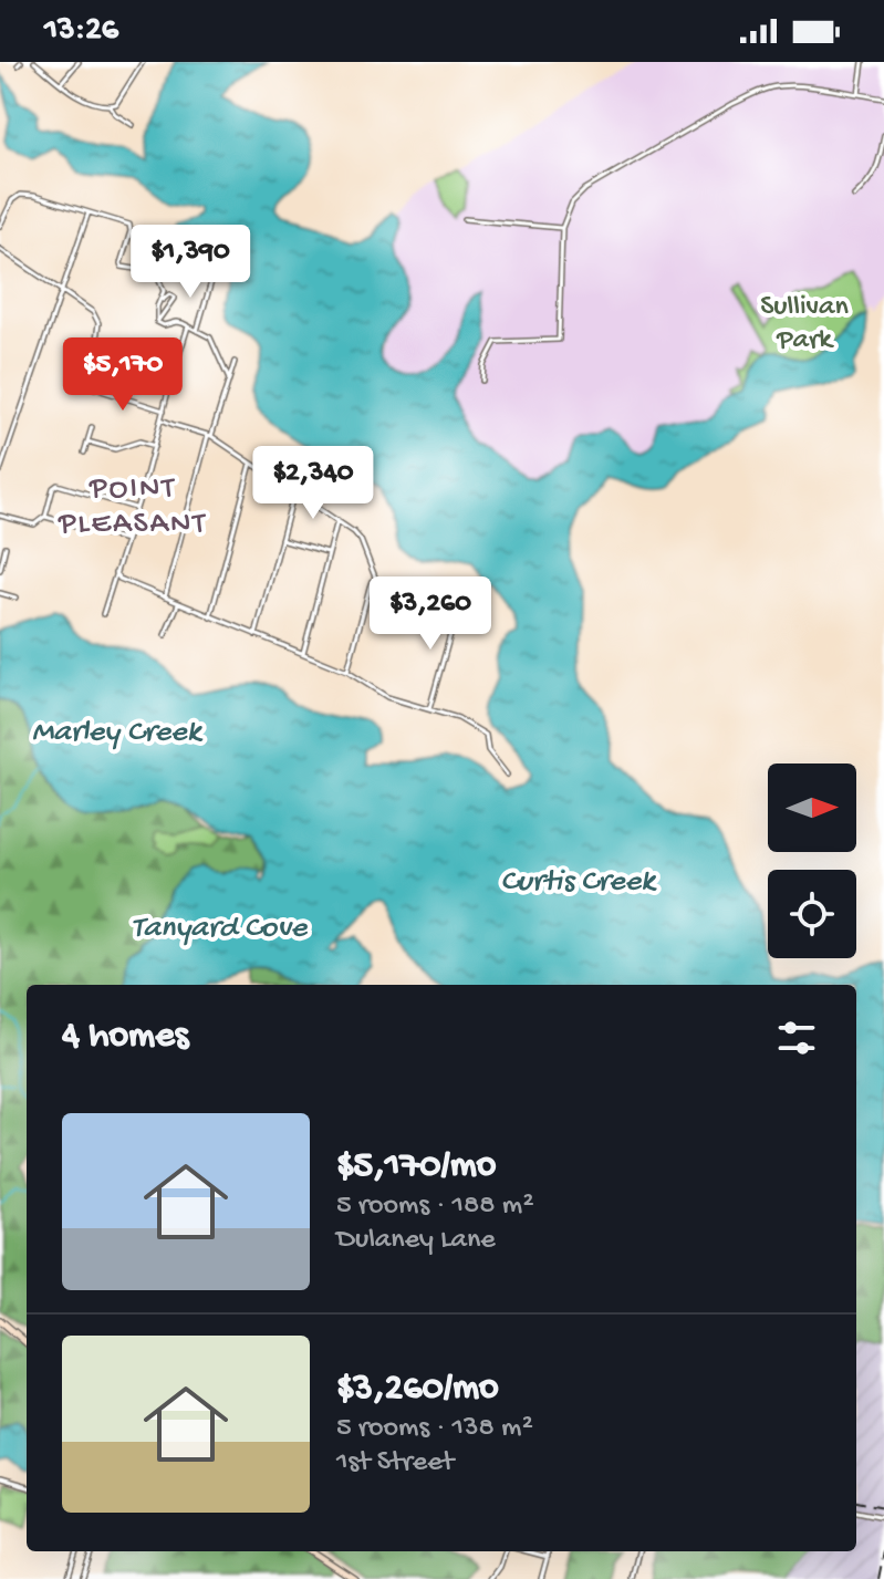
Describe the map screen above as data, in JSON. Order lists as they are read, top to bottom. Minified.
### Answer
{"districts":["POINT PLEASANT"],"water":["Marley Creek","Curtis Creek","Tanyard Cove"],"parks":["Sullivan Park"],"north":"right","page":{"status":"13:26","price":["$1,390","$5,170","$2,340","$3,260"],"heading":"4 homes","list":[{"name":"$5,170/mo","note":"5 rooms · 188 m² · Dulaney Lane"},{"name":"$3,260/mo","note":"5 rooms · 138 m² · 1st Street"}]}}
